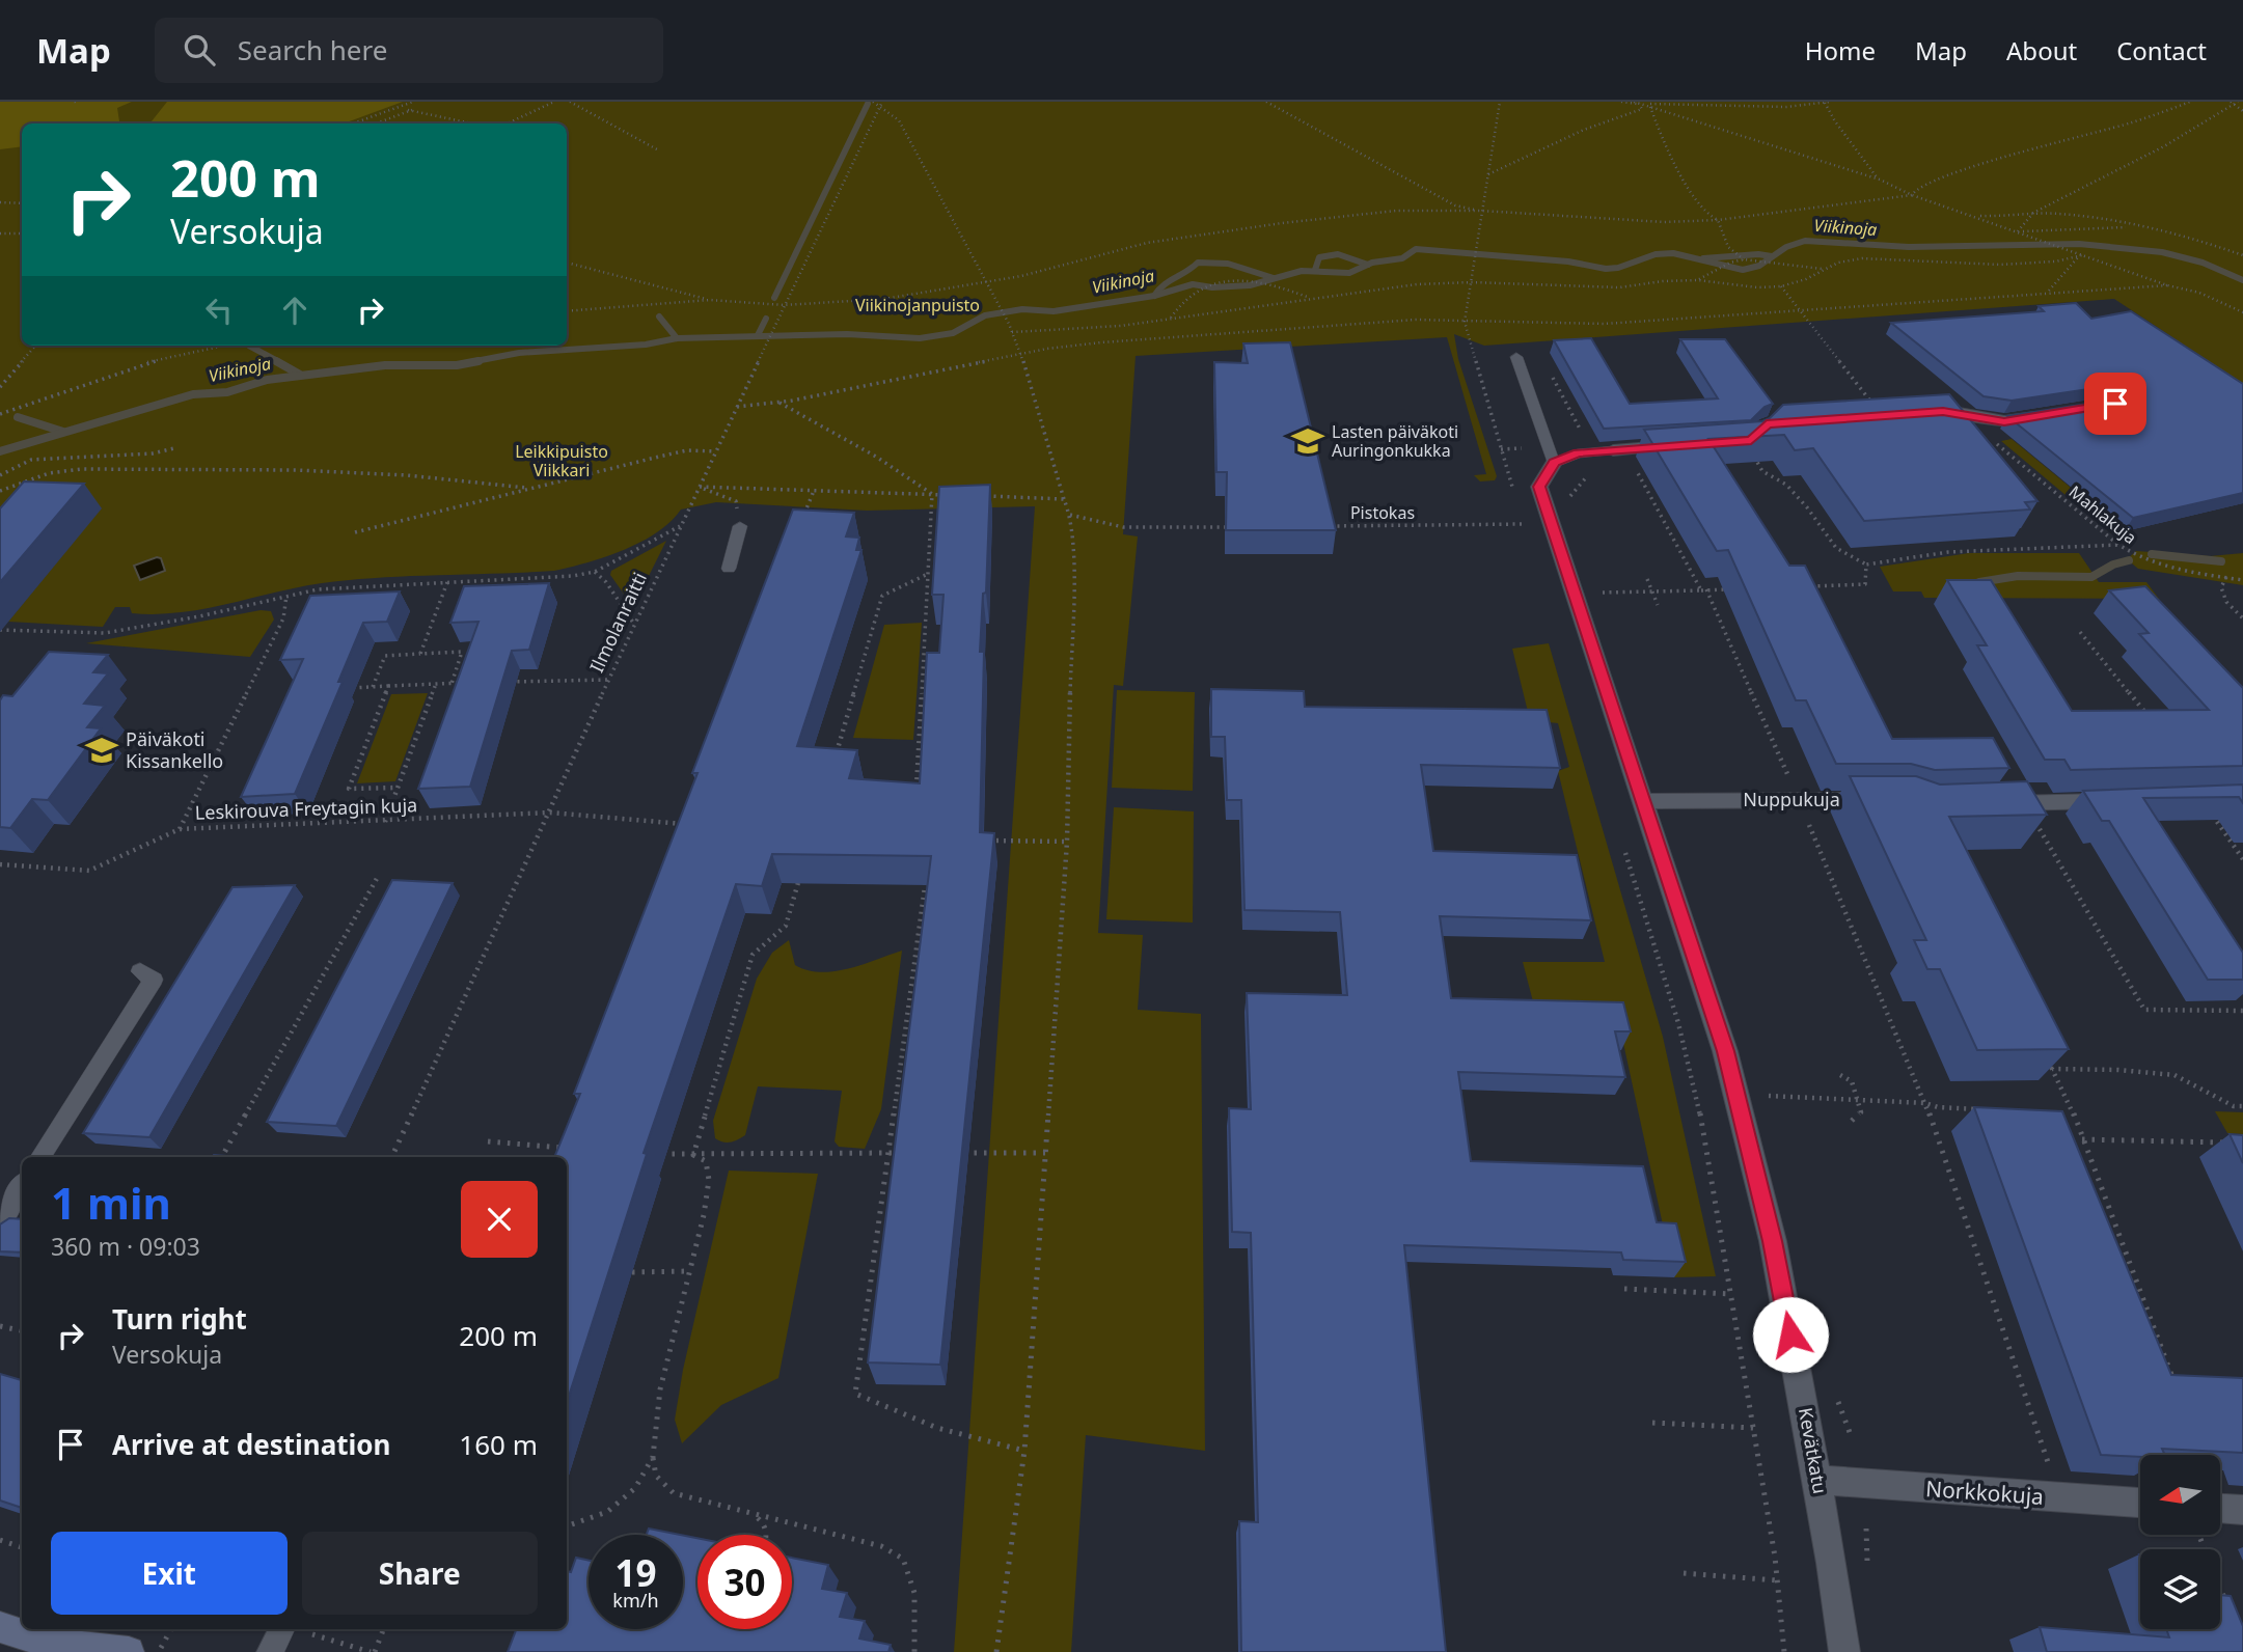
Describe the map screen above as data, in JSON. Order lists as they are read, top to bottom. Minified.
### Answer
{"streets":{"street":["Nuppukuja","Kevätkatu","Norkkokuja"],"path":["Pistokas","Mahlakuja","Ilmolanraitti","Leskirouva Freytagin kuja"]},"crossings":[["Ilmolanraitti","Leskirouva Freytagin kuja"],["Nuppukuja","Kevätkatu"],["Kevätkatu","Norkkokuja"]],"water":["Viikinoja"],"parks":["Viikinojanpuisto","Leikkipuisto Viikkari"],"places":{"school or university":["Lasten päiväkoti Auringonkukka","Päiväkoti Kissankello"]},"north":"left","page":{"header":"Map","search":"Search here","nav":["Home","Map","About","Contact"],"turn":["200 m","Versokuja"],"heading":["1 min","360 m · 09:03"],"list":[{"name":"Turn right","note":"Versokuja","value":"200 m"},{"name":"Arrive at destination","value":"160 m"}],"buttons":["Exit","Share"],"speed":"19 km/h","limit":"30"}}
